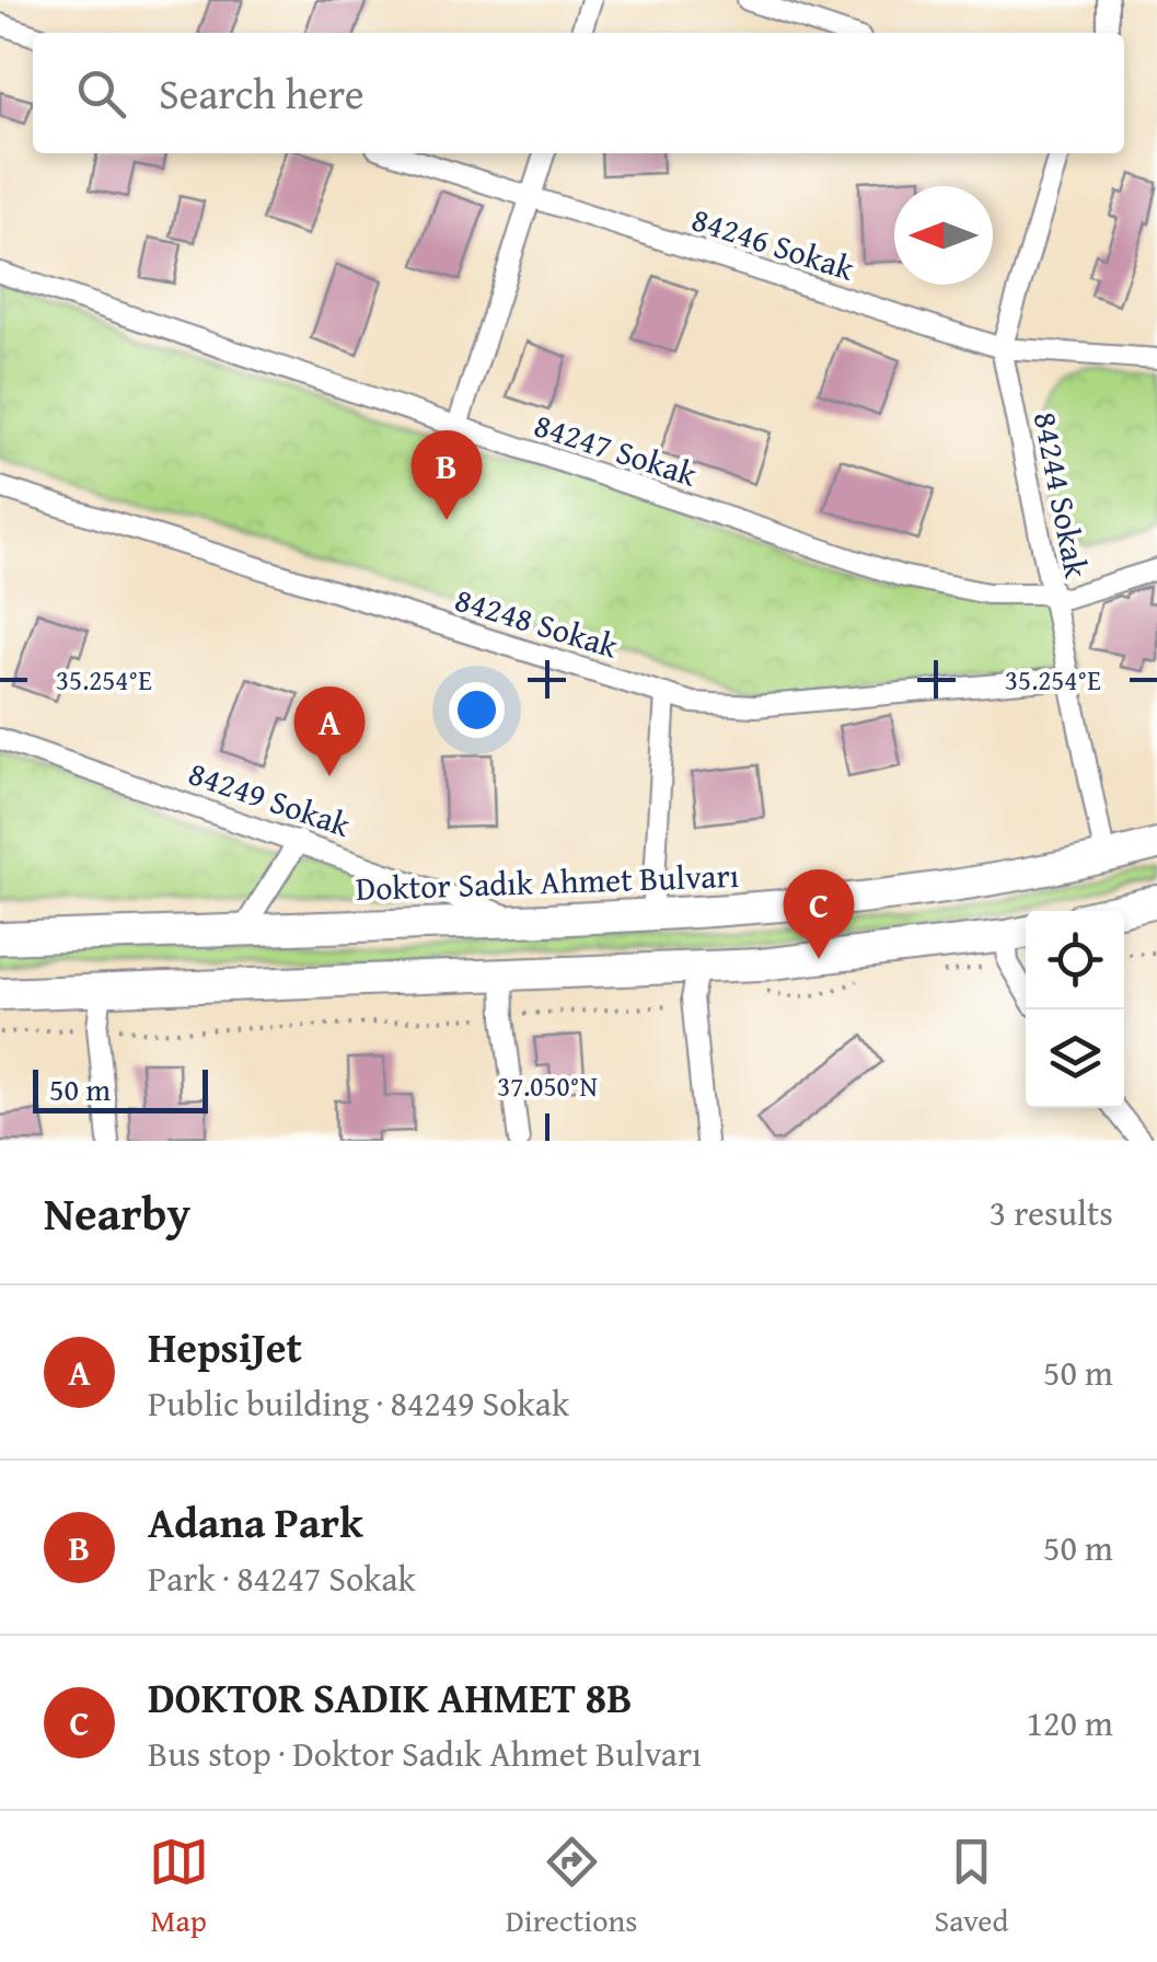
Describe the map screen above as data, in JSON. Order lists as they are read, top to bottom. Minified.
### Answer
{"streets":{"main road":["Doktor Sadık Ahmet Bulvarı"],"street":["84246 Sokak","84247 Sokak","84244 Sokak","84248 Sokak","84249 Sokak"]},"crossings":[["84246 Sokak","84244 Sokak"],["84247 Sokak","84244 Sokak"],["84244 Sokak","84248 Sokak"],["84244 Sokak","Doktor Sadık Ahmet Bulvarı"],["84249 Sokak","Doktor Sadık Ahmet Bulvarı"]],"scale_bar":"50 m","north":"left","page":{"search":"Search here","pins":["B","A","C"],"scale":"50 m","heading":["Nearby","3 results"],"list":[{"mark":"A","name":"HepsiJet","note":"Public building · 84249 Sokak","value":"50 m"},{"mark":"B","name":"Adana Park","note":"Park · 84247 Sokak","value":"50 m"},{"mark":"C","name":"DOKTOR SADIK AHMET 8B","note":"Bus stop · Doktor Sadık Ahmet Bulvarı","value":"120 m"}],"nav":["Map","Directions","Saved"]},"coordinates":["35.254°E","37.050°N"]}
